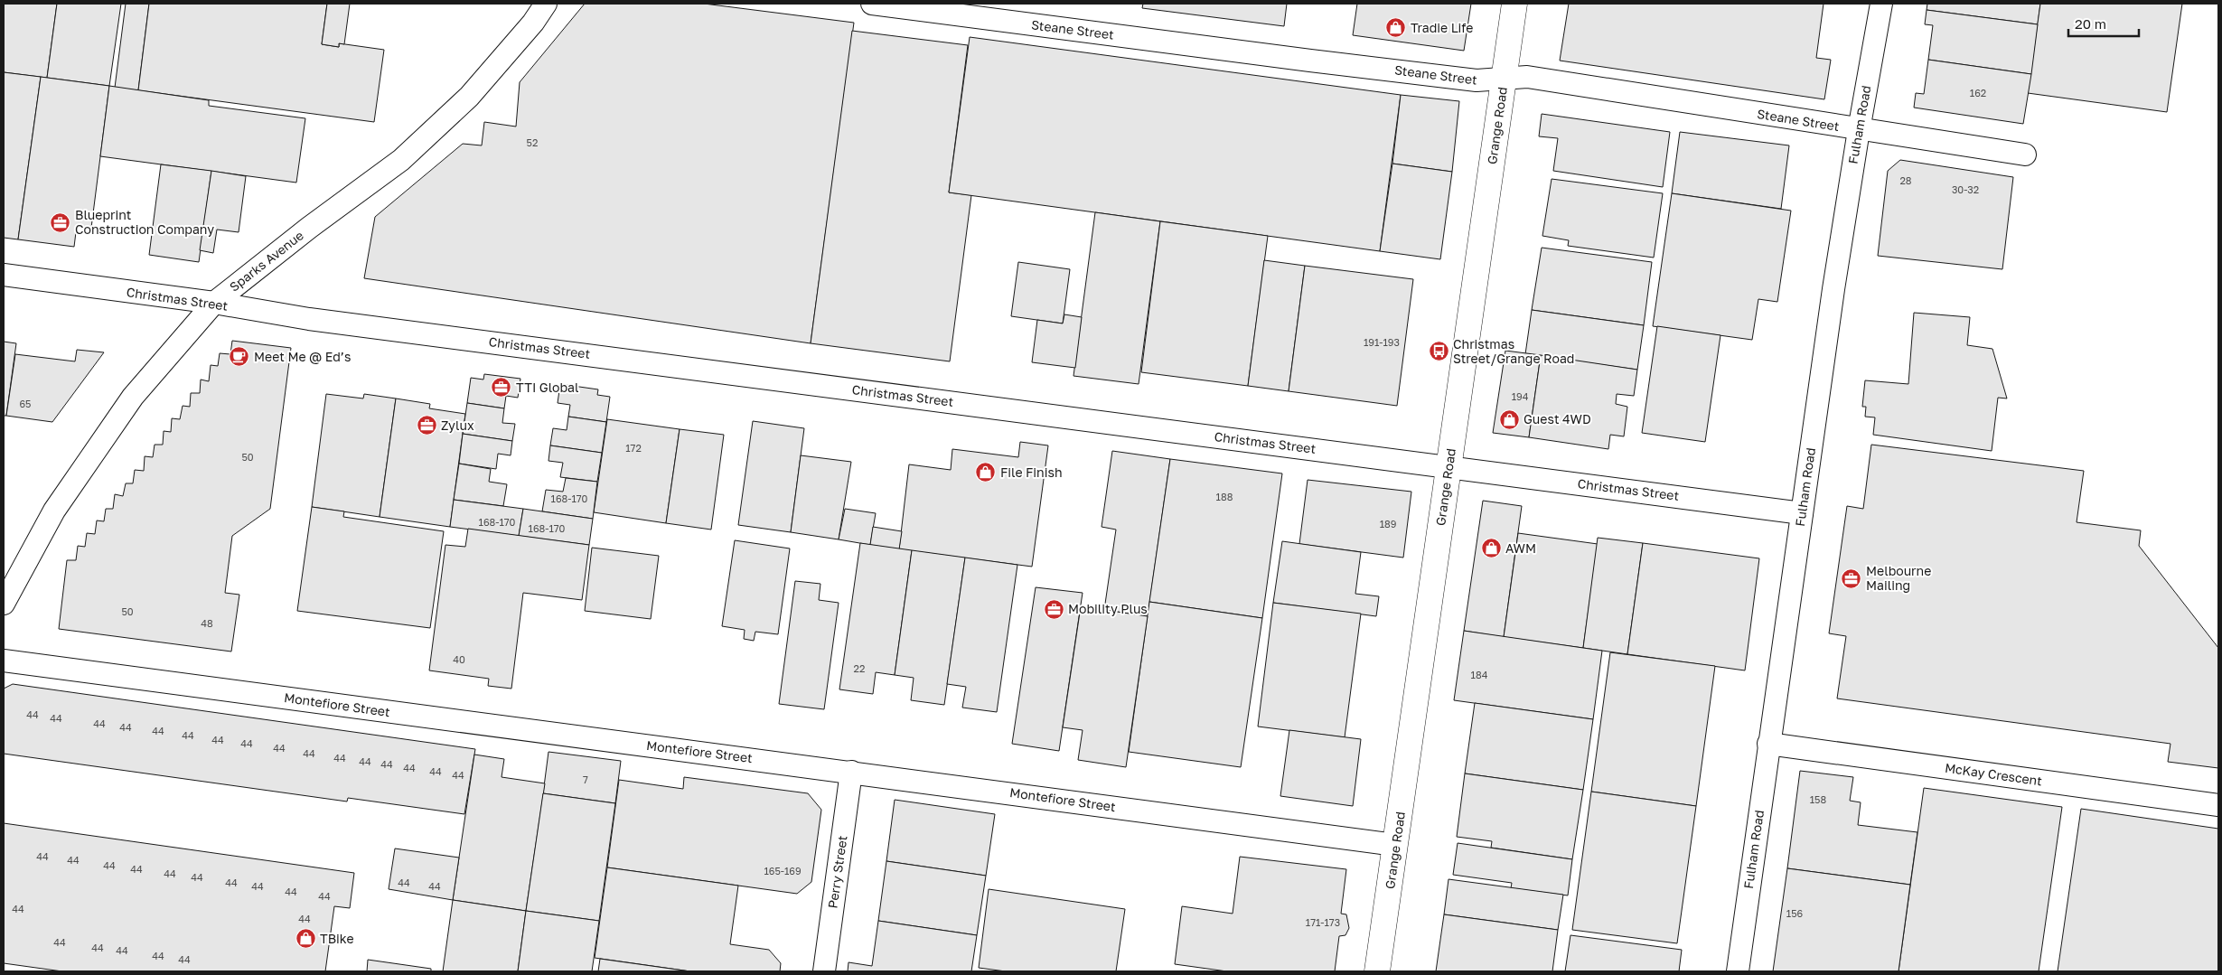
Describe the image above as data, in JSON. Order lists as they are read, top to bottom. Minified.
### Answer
{"streets":{"main road":["Grange Road"],"street":["Steane Street","Fulham Road","Sparks Avenue","Christmas Street","Montefiore Street","McKay Crescent","Perry Street"]},"crossings":[["Steane Street","Fulham Road"],["Steane Street","Grange Road"],["Fulham Road","Christmas Street"],["Fulham Road","McKay Crescent"],["Grange Road","Christmas Street"],["Grange Road","Montefiore Street"],["Sparks Avenue","Christmas Street"],["Montefiore Street","Perry Street"]],"places":{"shop":["Tradie Life","Guest 4WD","File Finish","AWM","TBike"],"office":["Blueprint Construction Company","TTI Global","Zylux","Melbourne Mailing","Mobility Plus"],"bus stop":["Christmas Street/Grange Road"],"cafe":["Meet Me @ Ed’s"]},"house_numbers":["162","52","28","30-32","191-193","194","65","172","50","188","168-170","168-170","189","168-170","50","48","40","22","184","44","44","44","44","44","44","44","44","44","44","44","44","44","44","44","44","7","158","44","44","44","44","165-169","44","44","44","44","44","44","44","44","44","156","44","171-173","44","44","44","44","44"],"scale_bar":"20 m"}
